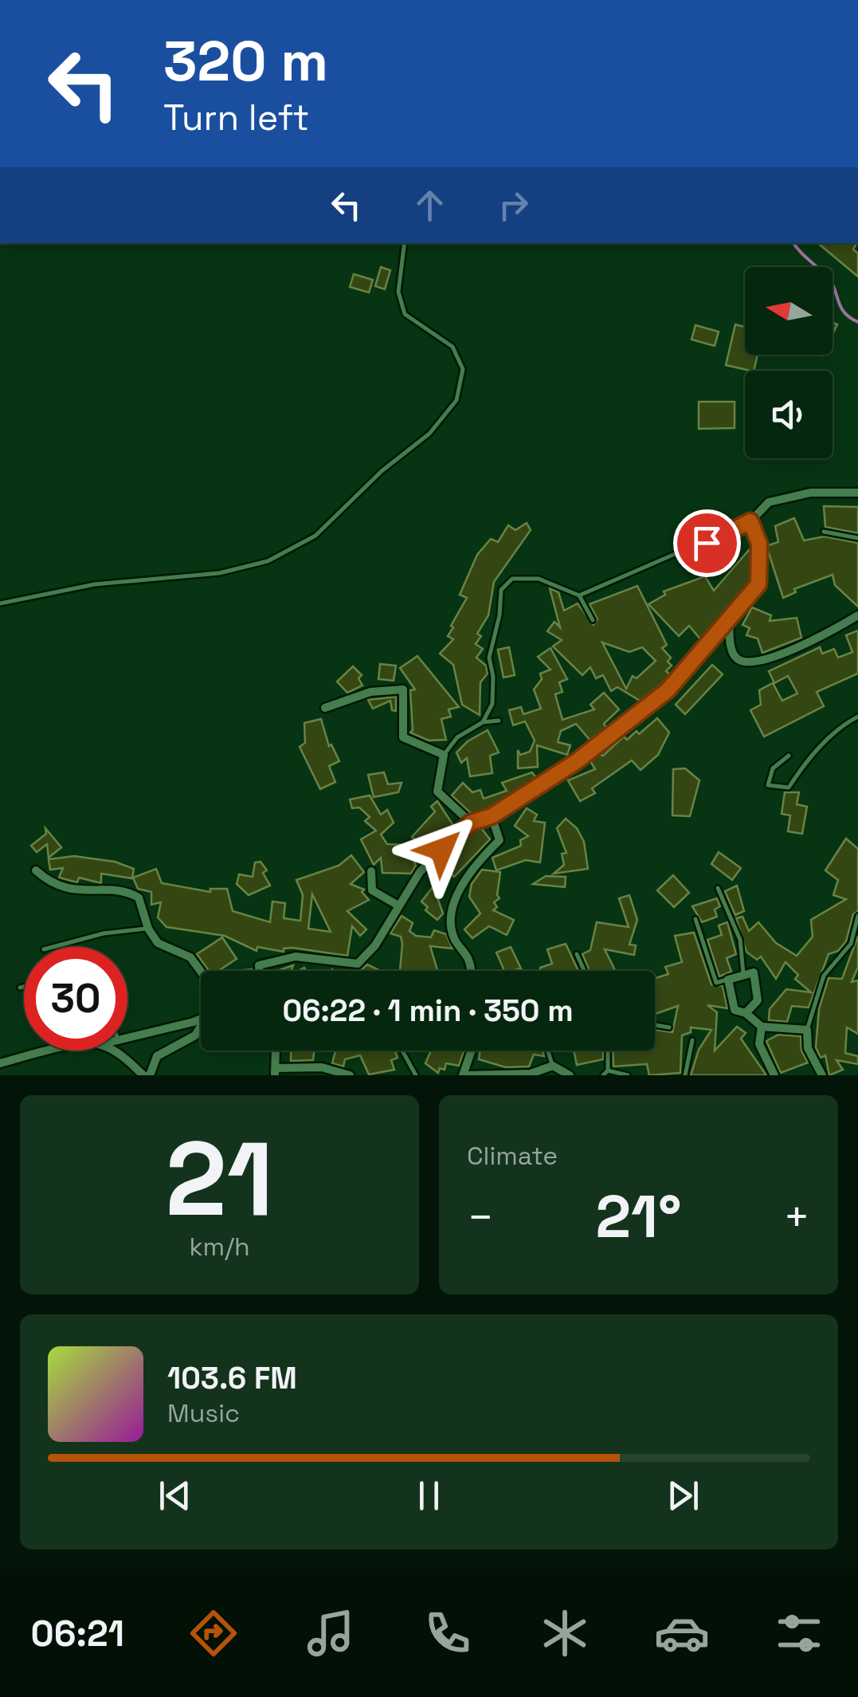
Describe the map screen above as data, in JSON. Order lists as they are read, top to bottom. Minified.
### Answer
{"north":"left","page":{"turn":["320 m","Turn left"],"limit":"30","trip":"06:22 · 1 min · 350 m","tile":[["21","km/h"],"Climate"],"heat":["−","21°","+"],"song":["103.6 FM","Music"],"tabs":"06:21"}}
